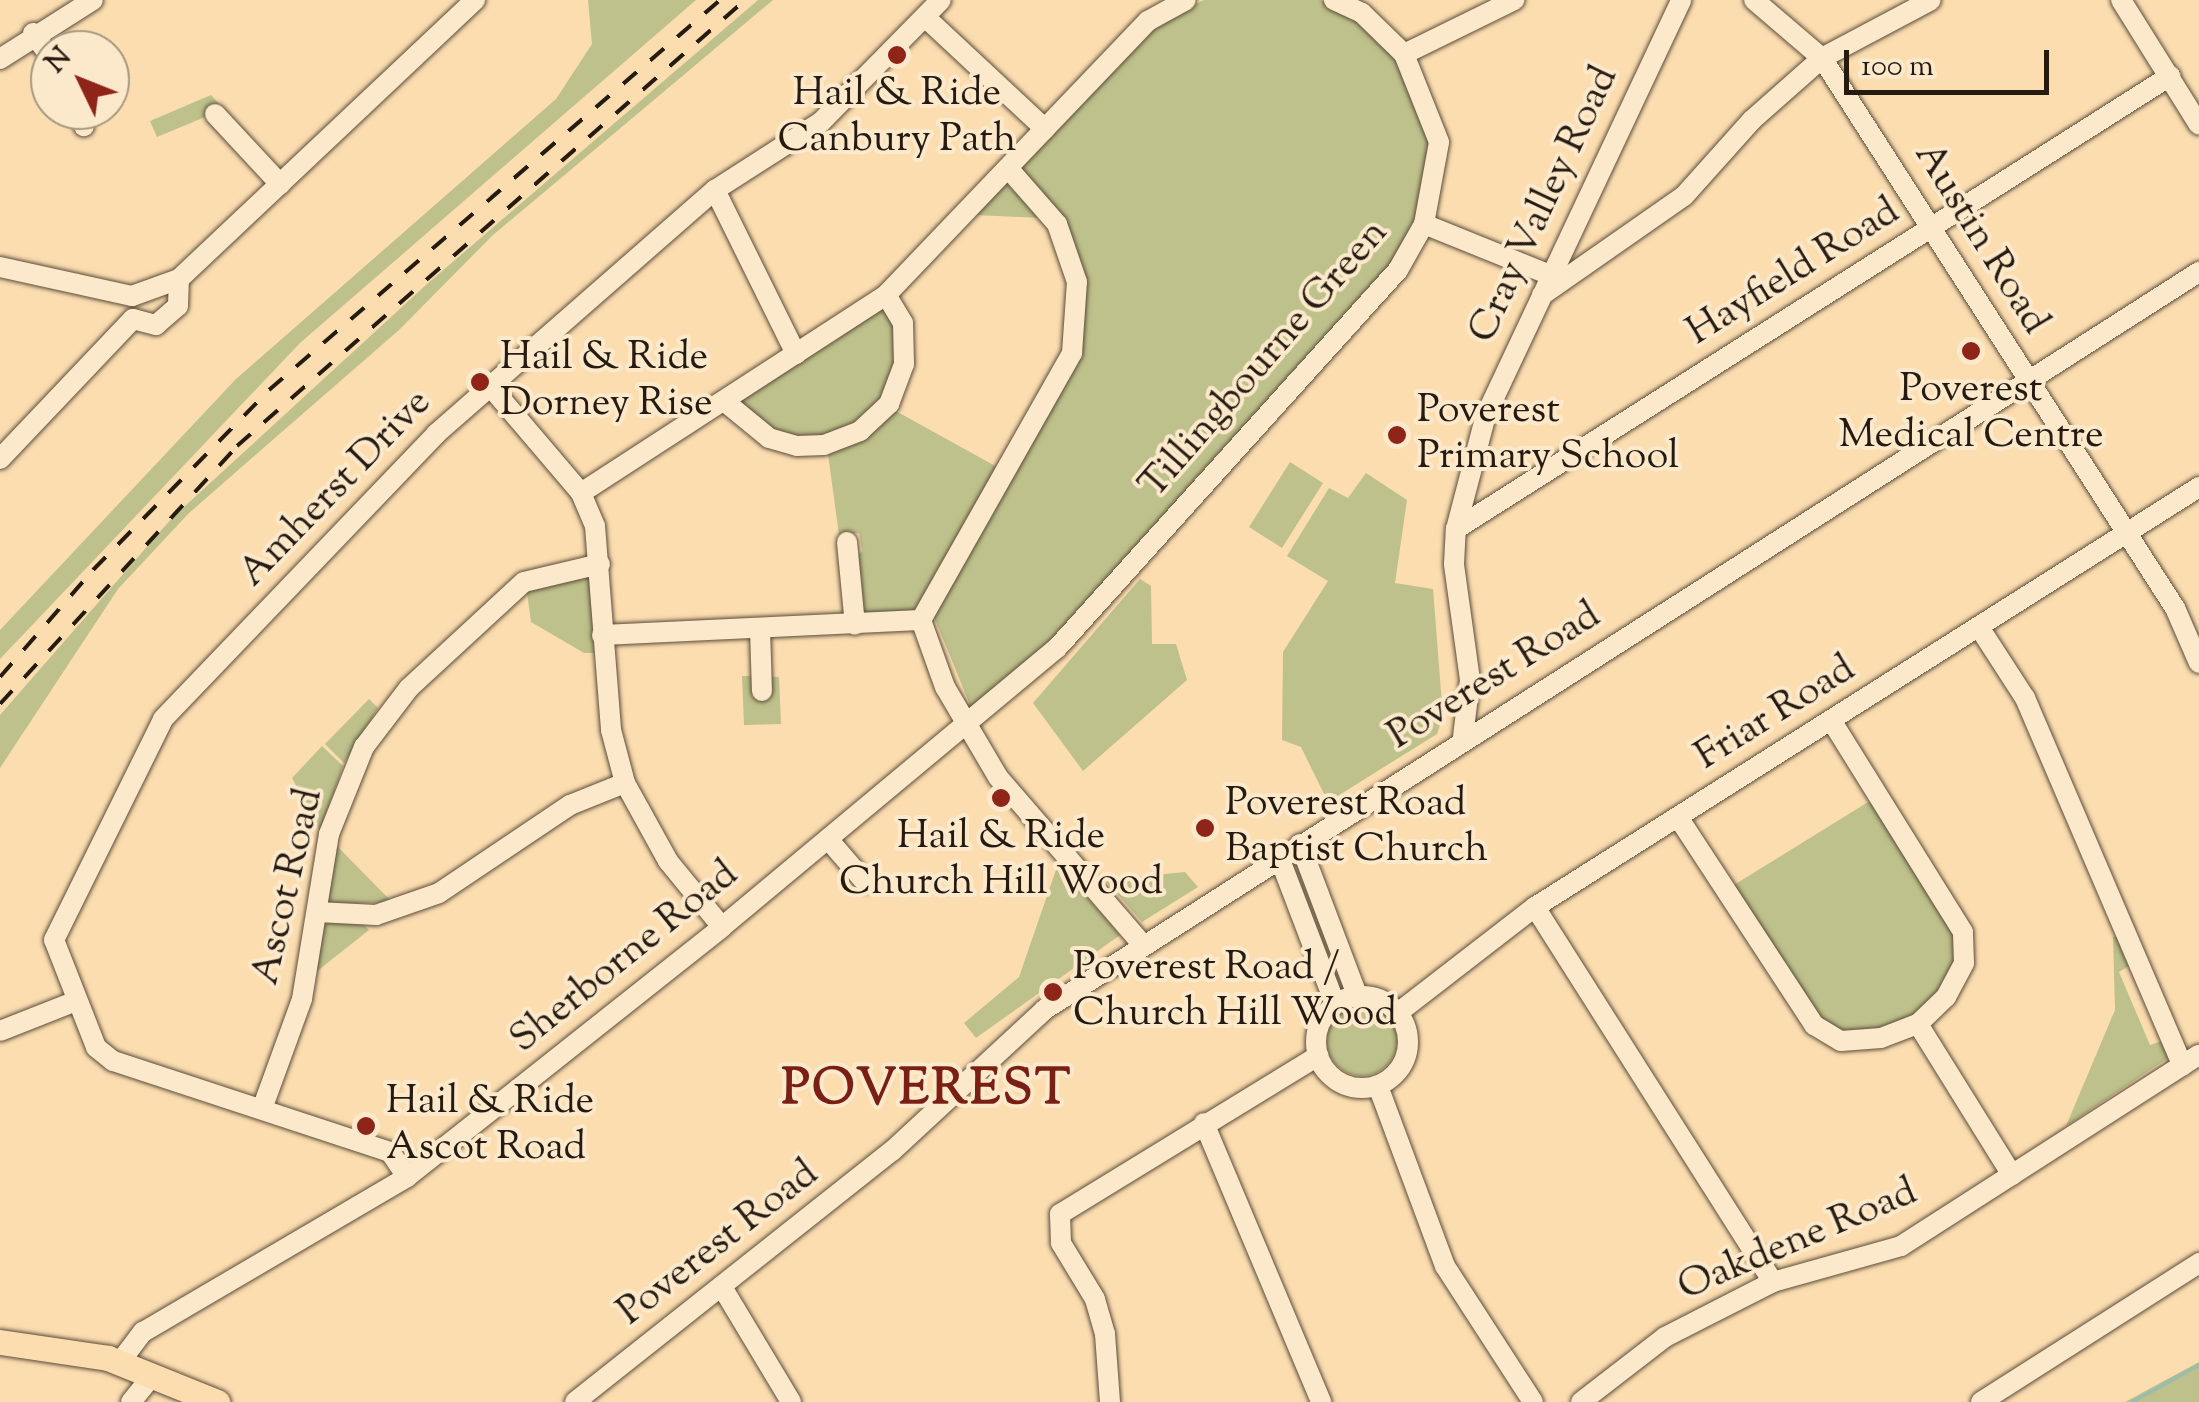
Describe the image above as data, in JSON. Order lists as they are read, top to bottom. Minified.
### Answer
{"streets":{"street":["Cray Valley Road","Austin Road","Hayfield Road","Tillingbourne Green","Amherst Drive","Poverest Road","Friar Road","Ascot Road","Sherborne Road","Oakdene Road"]},"crossings":[["Cray Valley Road","Hayfield Road"],["Cray Valley Road","Poverest Road"],["Austin Road","Hayfield Road"],["Austin Road","Poverest Road"],["Austin Road","Friar Road"],["Tillingbourne Green","Sherborne Road"],["Amherst Drive","Ascot Road"],["Amherst Drive","Sherborne Road"]],"districts":["POVEREST"],"places":["Hail & Ride Canbury Path","Poverest Medical Centre","Hail & Ride Dorney Rise","Poverest Primary School","Hail & Ride Church Hill Wood","Poverest Road Baptist Church","Poverest Road / Church Hill Wood","Hail & Ride Ascot Road"],"scale_bar":"100 m","north":"top left"}
